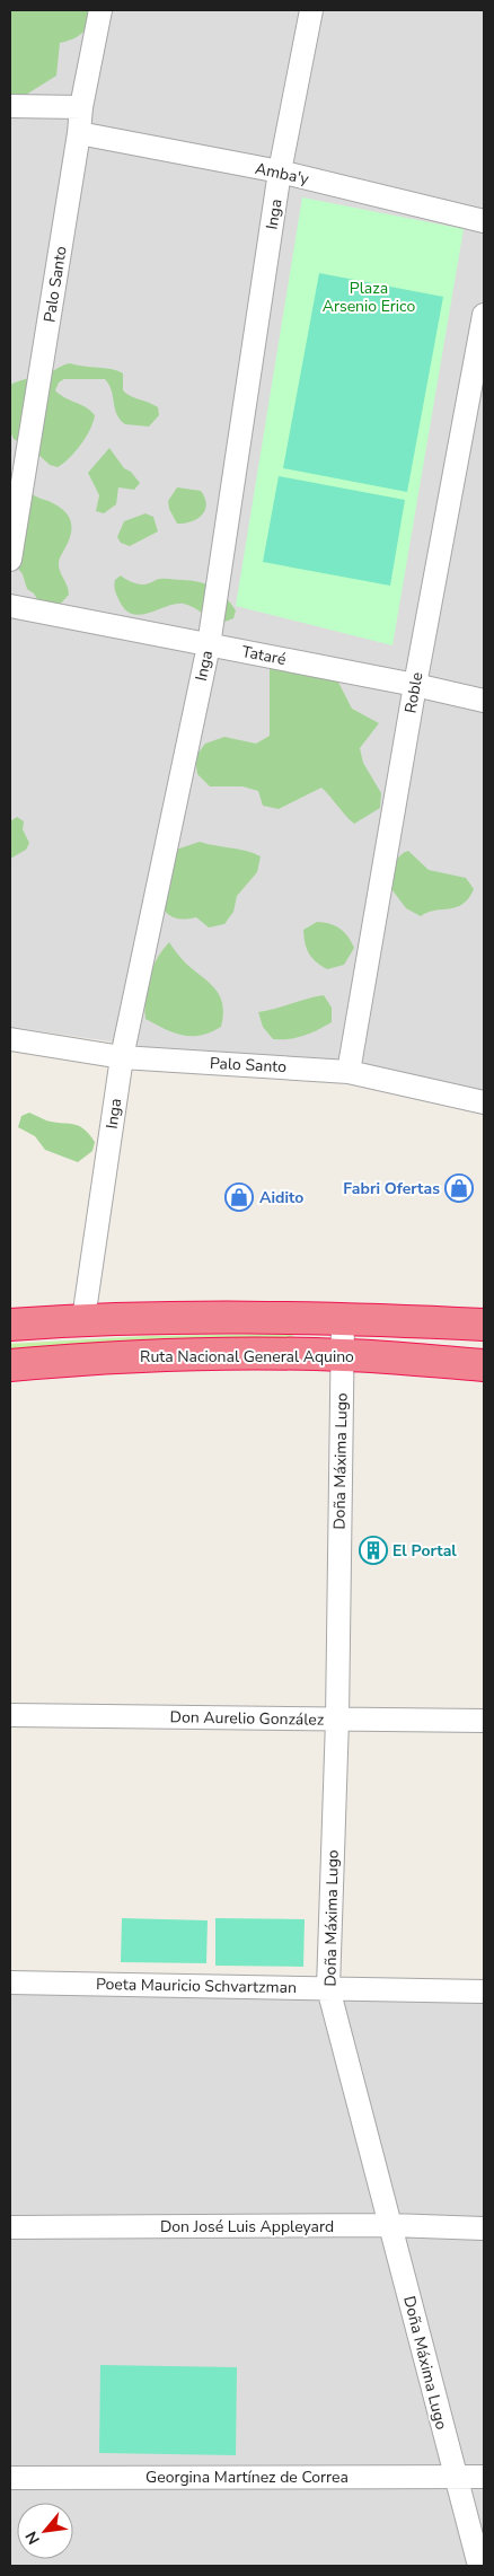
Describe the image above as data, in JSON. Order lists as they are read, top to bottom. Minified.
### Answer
{"streets":{"highway":["Ruta Nacional General Aquino"],"street":["Amba'y","Inga","Palo Santo","Tataré","Roble","Doña Máxima Lugo","Don Aurelio González","Poeta Mauricio Schvartzman","Don José Luis Appleyard","Georgina Martínez de Correa"]},"crossings":[["Amba'y","Inga"],["Amba'y","Palo Santo"],["Inga","Palo Santo"],["Inga","Tataré"],["Palo Santo","Roble"],["Tataré","Roble"],["Ruta Nacional General Aquino","Doña Máxima Lugo"],["Doña Máxima Lugo","Don Aurelio González"],["Doña Máxima Lugo","Poeta Mauricio Schvartzman"],["Doña Máxima Lugo","Don José Luis Appleyard"],["Doña Máxima Lugo","Georgina Martínez de Correa"]],"parks":["Plaza Arsenio Erico"],"places":{"shop":["Fabri Ofertas","Aidito"],"building":["El Portal"]},"north":"bottom left"}
